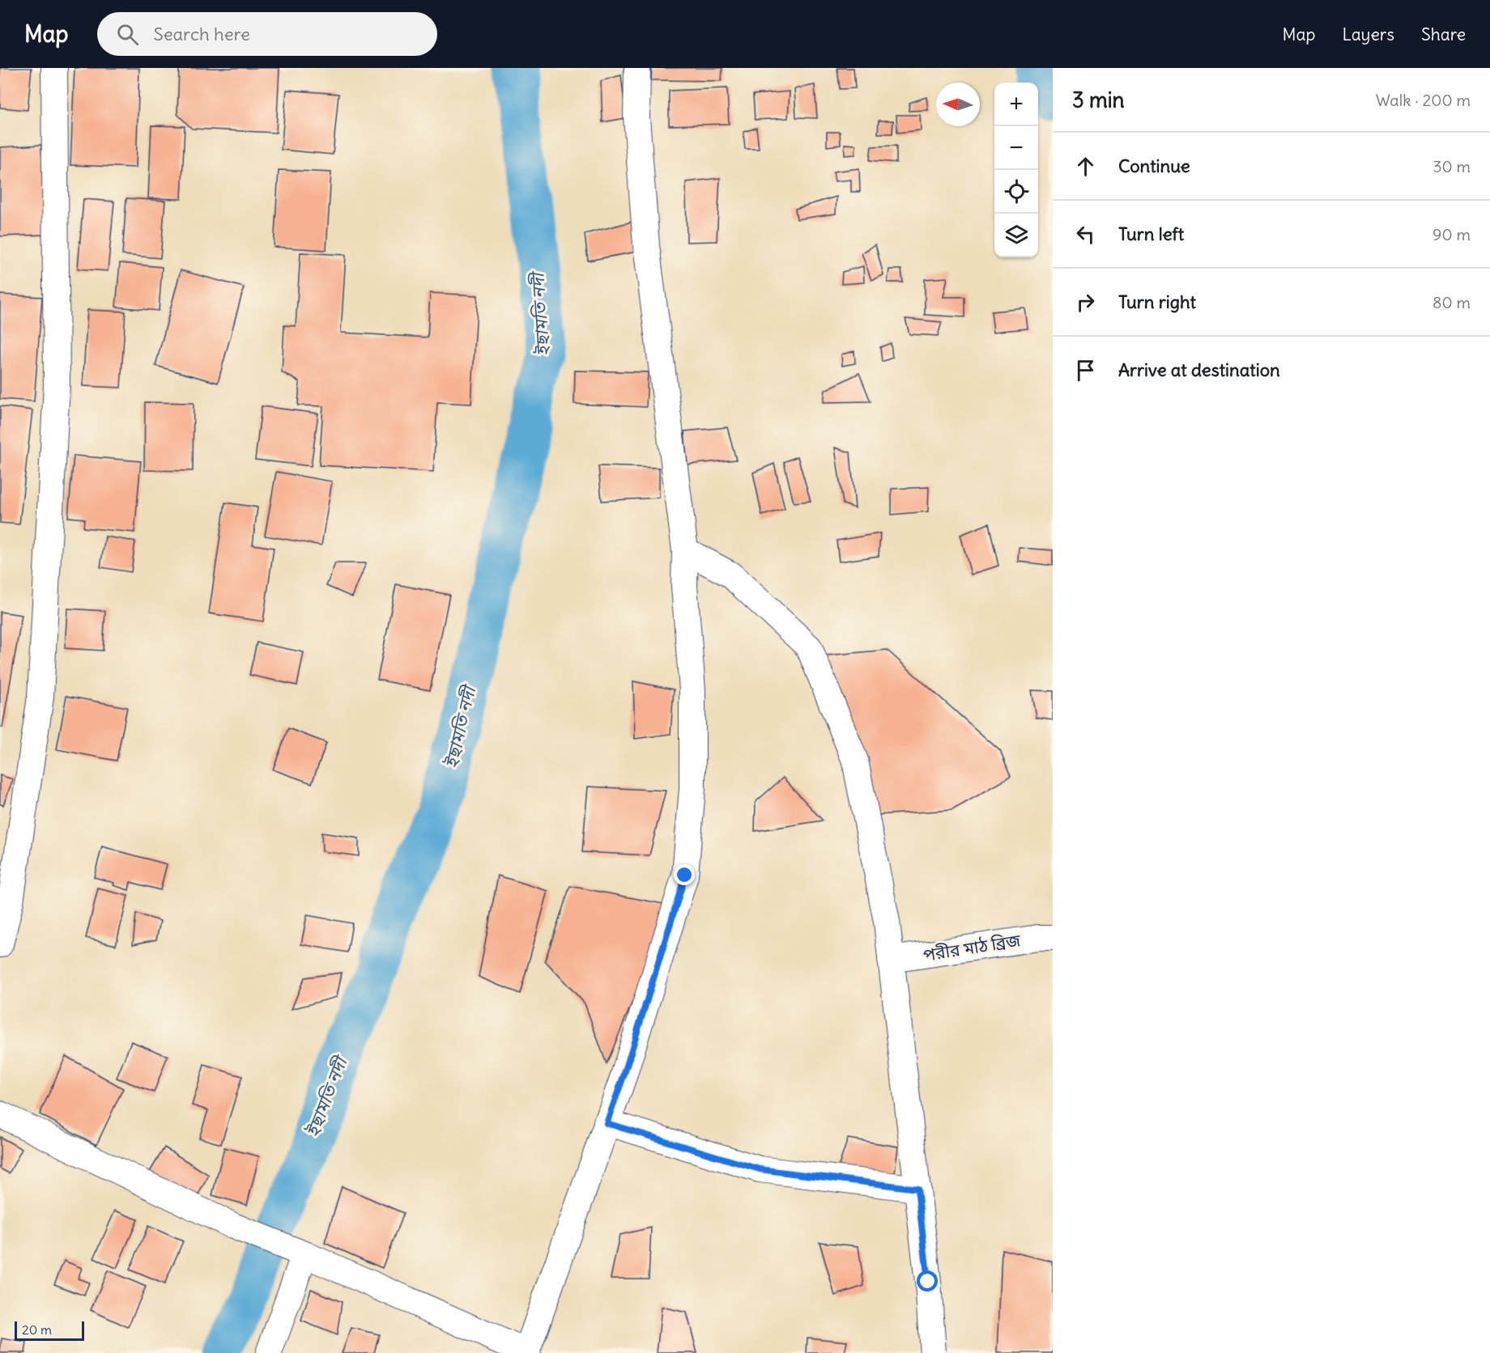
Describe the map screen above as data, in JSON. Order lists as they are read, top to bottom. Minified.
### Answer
{"streets":{"street":["পরীর মাঠ ব্রিজ"]},"water":["ইছামতি নদী"],"scale_bar":"20 m","north":"left","page":{"header":"Map","search":"Search here","nav":["Map","Layers","Share"],"heading":["3 min","Walk · 200 m"],"map_buttons":["+","−"],"list":[["Continue","30 m"],["Turn left","90 m"],["Turn right","80 m"],"Arrive at destination"],"scale":"20 m"}}
